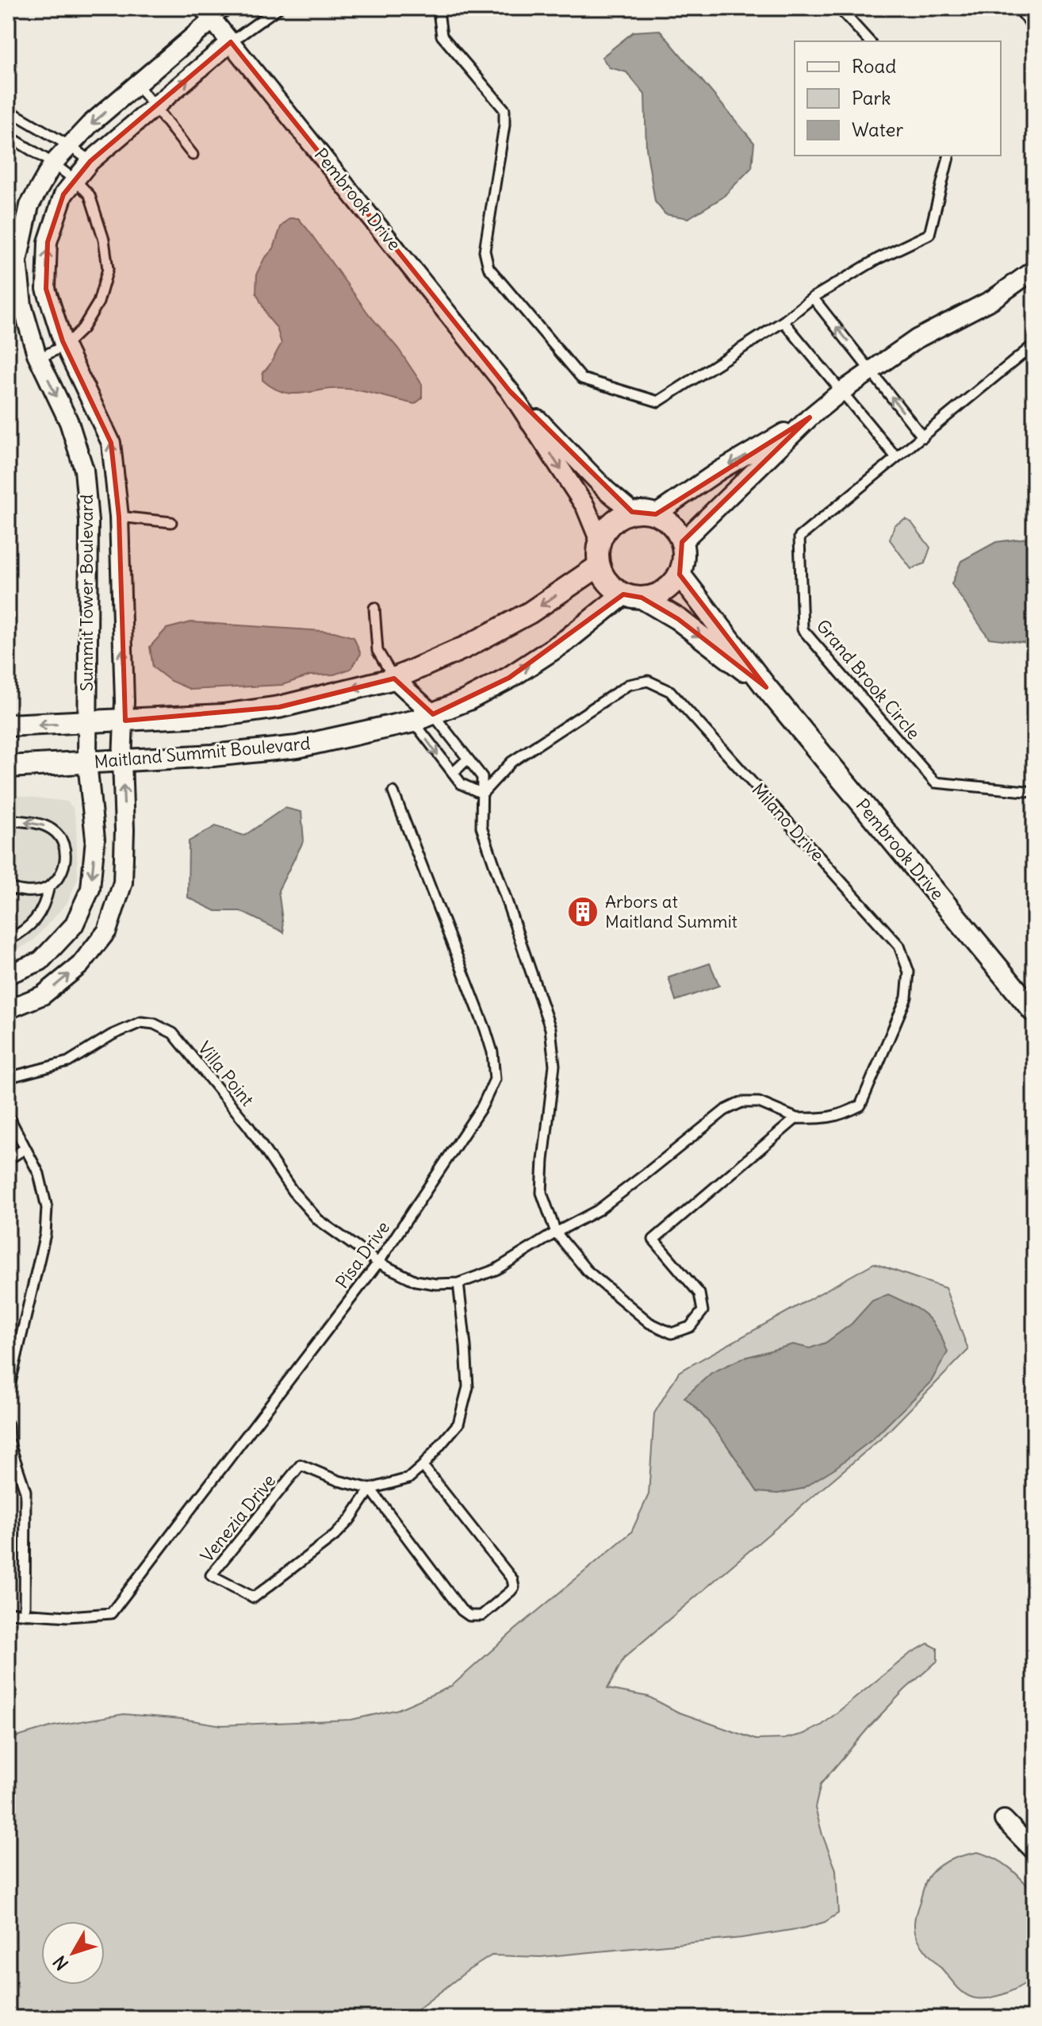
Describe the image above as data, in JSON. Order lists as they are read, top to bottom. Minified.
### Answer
{"streets":{"street":["Pembrook Drive","Summit Tower Boulevard","Maitland Summit Boulevard"],"lane":["Grand Brook Circle","Milano Drive","Villa Point","Pisa Drive","Venezia Drive"]},"crossings":[["Pembrook Drive","Summit Tower Boulevard"],["Pembrook Drive","Maitland Summit Boulevard"],["Summit Tower Boulevard","Maitland Summit Boulevard"],["Milano Drive","Villa Point"],["Milano Drive","Pisa Drive"],["Milano Drive","Venezia Drive"],["Villa Point","Pisa Drive"]],"places":{"building":["Arbors at Maitland Summit"]},"legend":["Road","Park","Water"],"north":"bottom left"}
